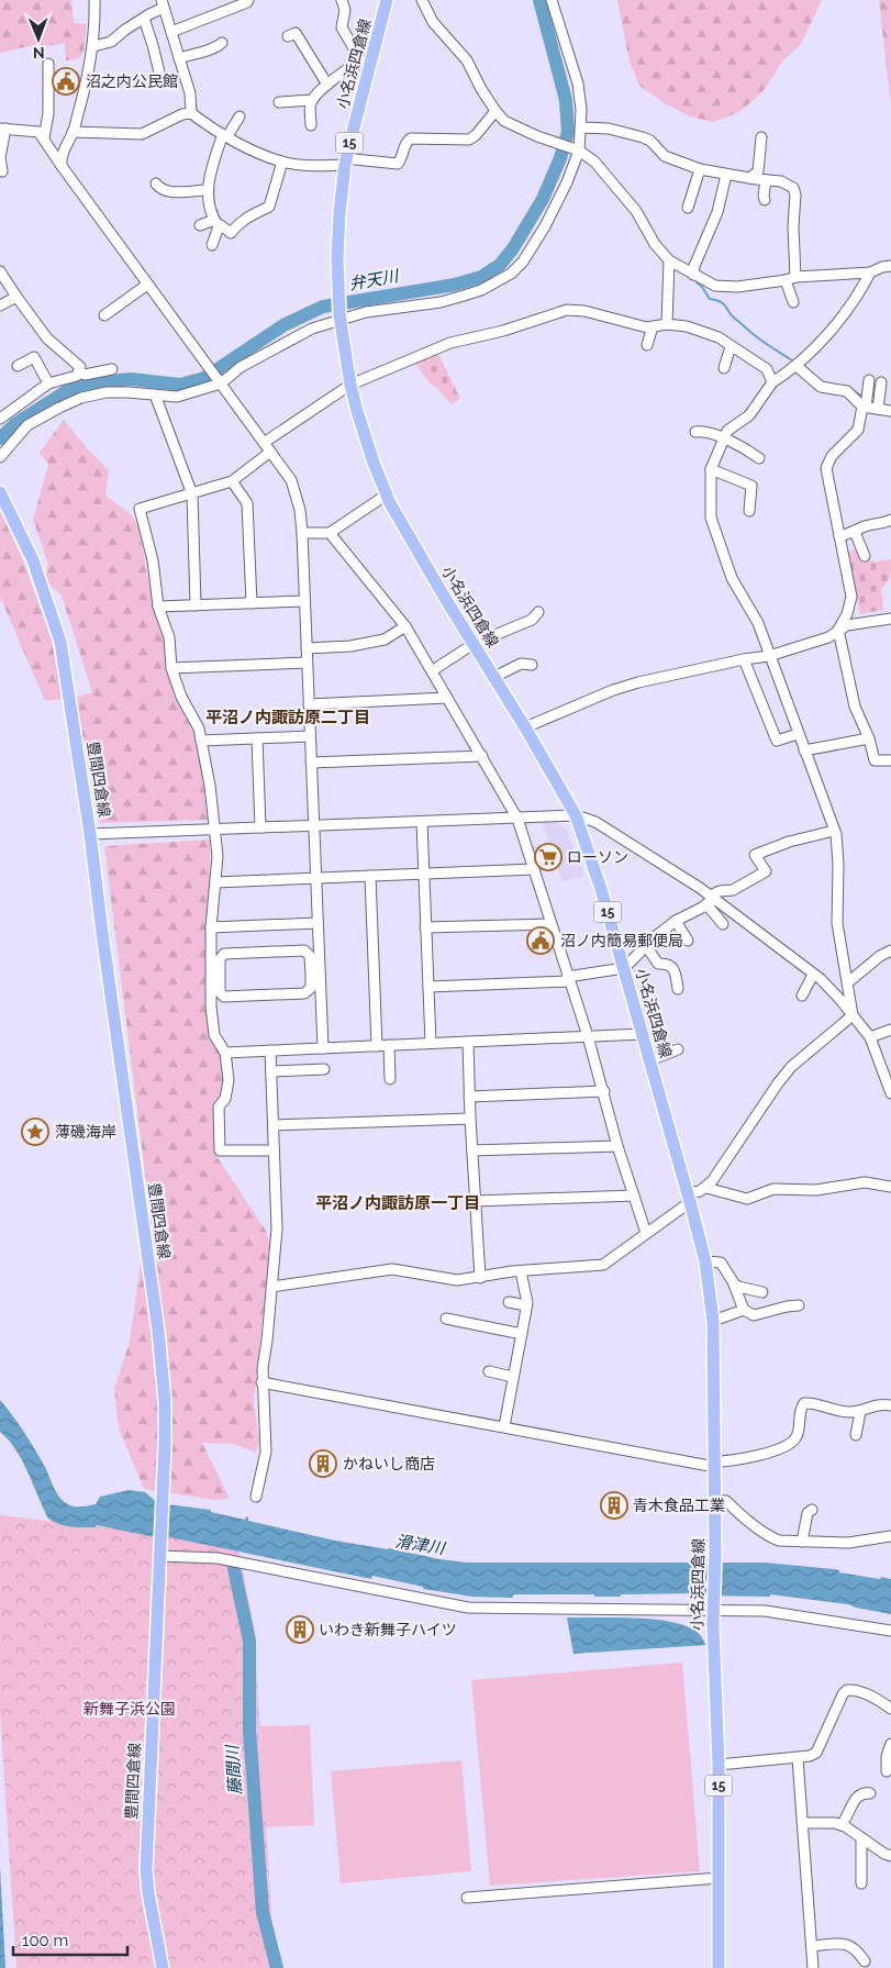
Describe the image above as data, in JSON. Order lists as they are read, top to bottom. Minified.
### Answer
{"streets":{"main road":["小名浜四倉線","15","豊間四倉線"]},"districts":["平沼ノ内諏訪原二丁目","平沼ノ内諏訪原一丁目"],"water":["弁天川","滑津川","藤間川"],"parks":["新舞子浜公園"],"places":{"public building":["沼之内公民館","沼ノ内簡易郵便局"],"supermarket":["ローソン"],"place":["薄磯海岸"],"building":["かねいし商店","青木食品工業","いわき新舞子ハイツ"]},"scale_bar":"100 m","north":"bottom"}
